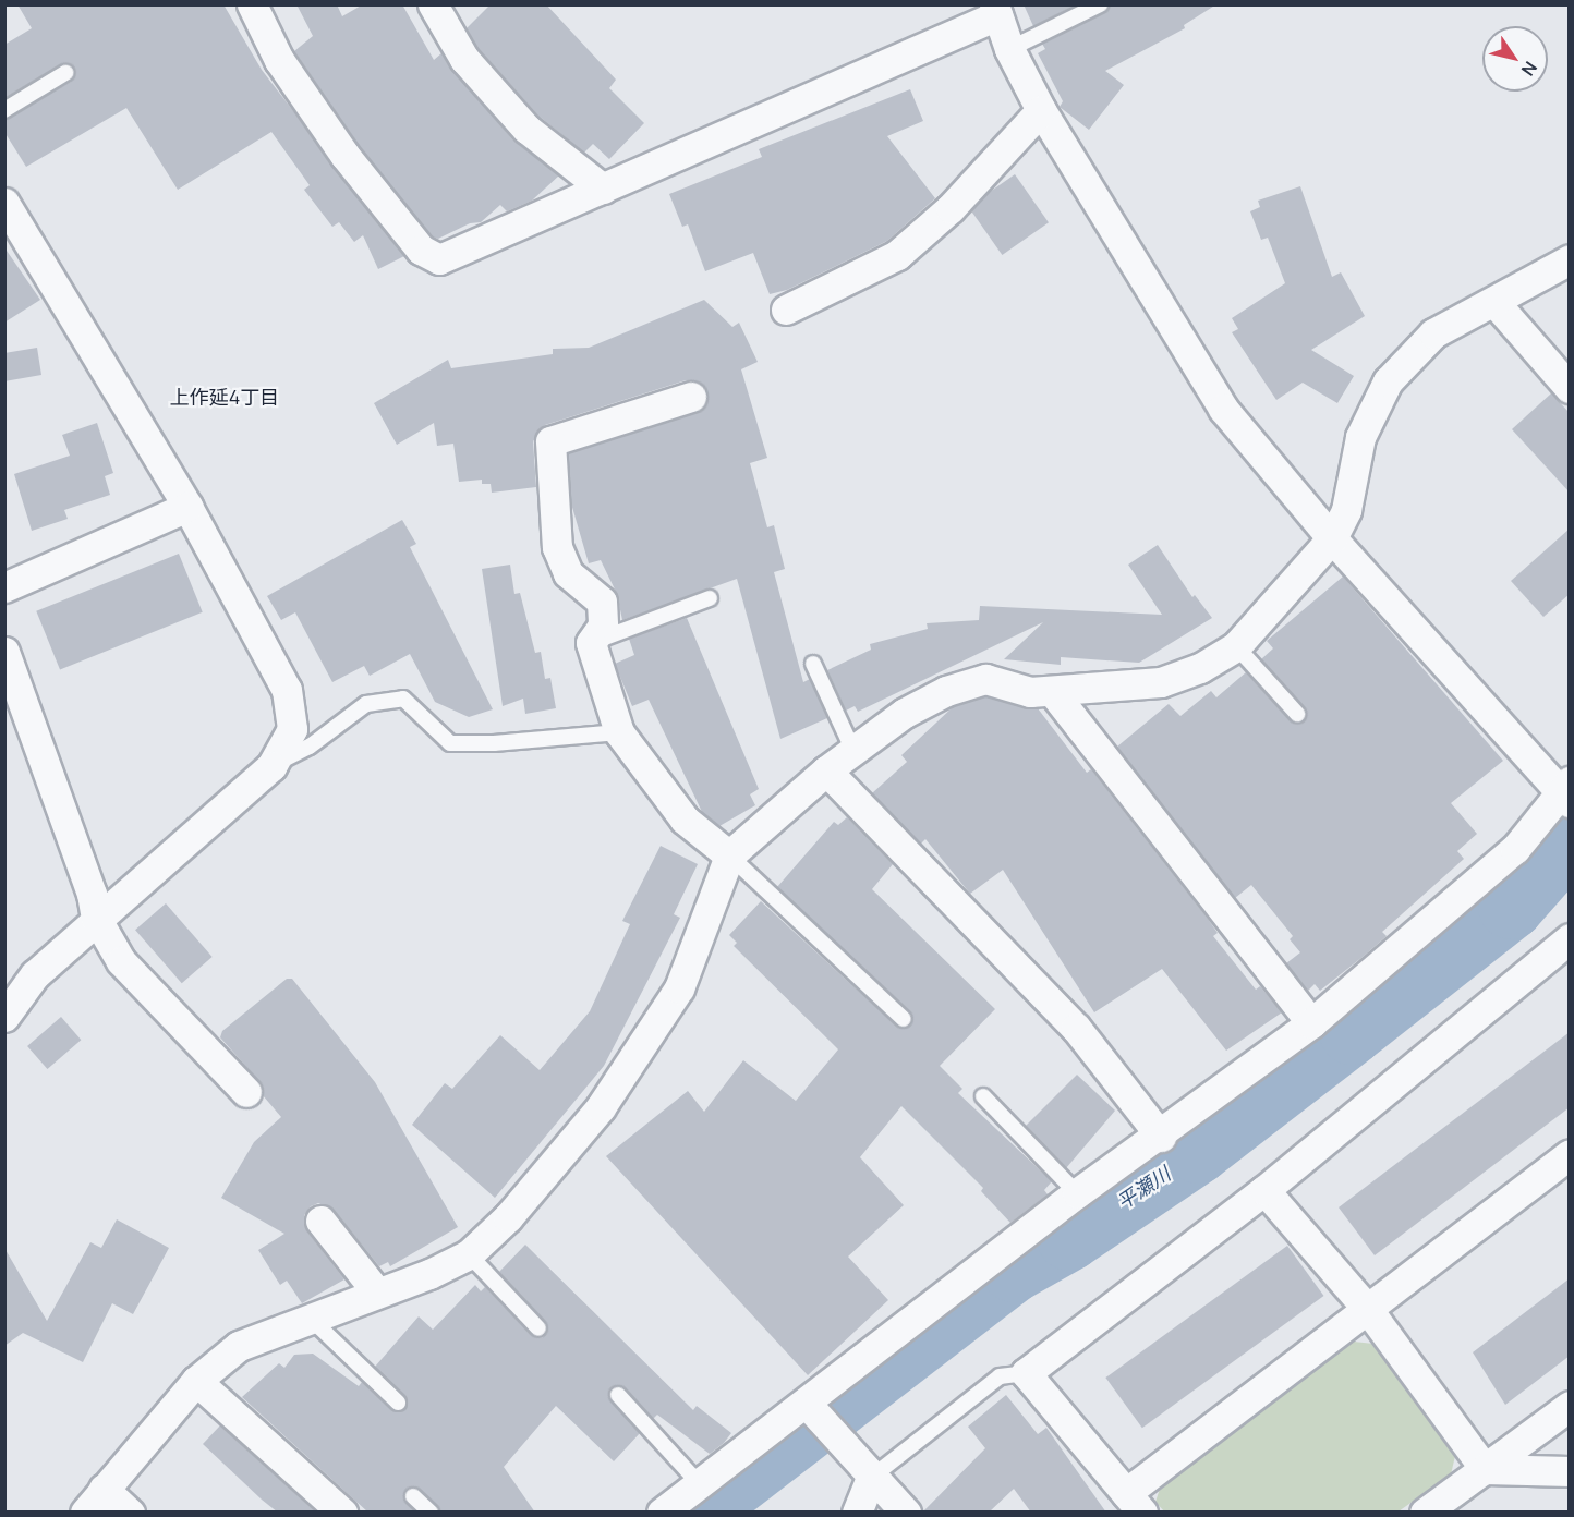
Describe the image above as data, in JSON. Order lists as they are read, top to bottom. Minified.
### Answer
{"districts":["上作延4丁目"],"water":["平瀬川"],"north":"bottom right"}
